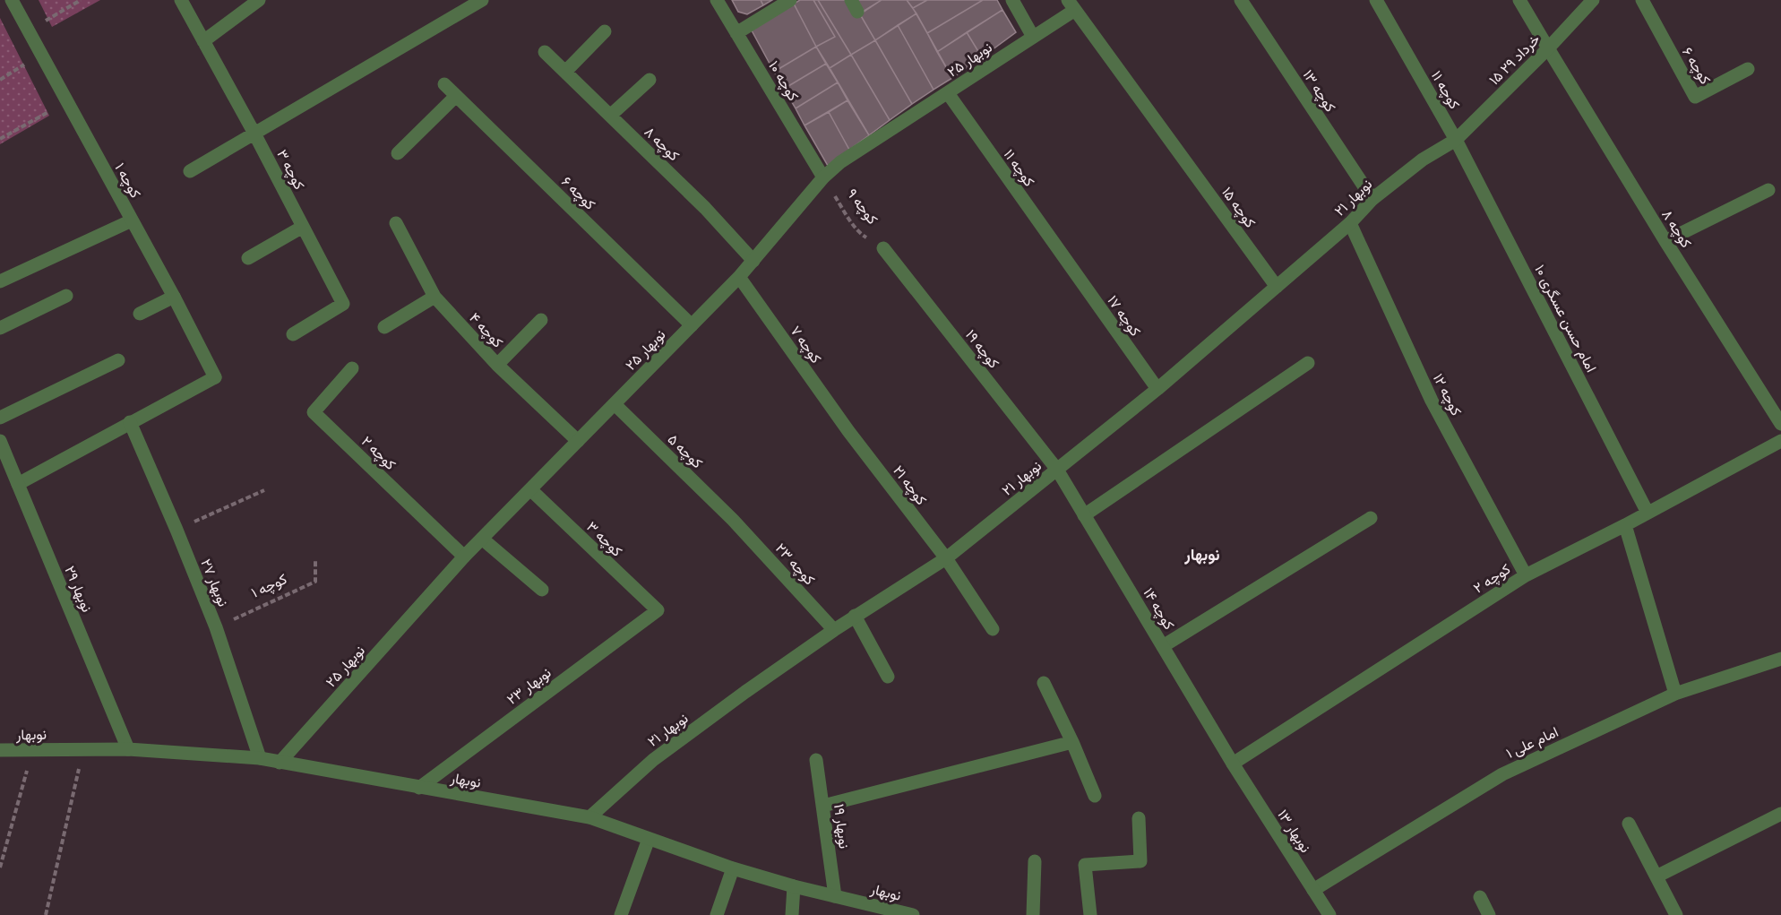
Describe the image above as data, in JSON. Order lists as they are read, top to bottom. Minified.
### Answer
{"streets":{"street":["نوبهار ۲۵","۱۵ خرداد ۲۹","کوچه ۶","کوچه ۱۰","کوچه ۱۱","کوچه ۱۳","کوچه ۸","کوچه ۳","کوچه ۱","نوبهار ۲۱","کوچه ۱۵","کوچه ۱۷","امام حسن عسگری ۱۰","کوچه ۴","کوچه ۷","کوچه ۱۹","کوچه ۱۲","کوچه ۵","کوچه ۲","کوچه ۲۱","کوچه ۲۳","نوبهار ۲۷","نوبهار ۲۹","کوچه ۱۴","نوبهار ۲۳","نوبهار","امام علی ۱","نوبهار ۱۹","نوبهار ۱۳"],"path":["کوچه ۹"]},"crossings":[["نوبهار ۲۵","کوچه ۶"],["نوبهار ۲۵","کوچه ۱۰"],["نوبهار ۲۵","کوچه ۱۱"],["نوبهار ۲۵","کوچه ۸"],["نوبهار ۲۵","کوچه ۳"],["نوبهار ۲۵","کوچه ۹"],["نوبهار ۲۵","کوچه ۱۵"],["نوبهار ۲۵","کوچه ۴"],["نوبهار ۲۵","کوچه ۷"],["نوبهار ۲۵","کوچه ۵"],["نوبهار ۲۵","کوچه ۲"],["نوبهار ۲۵","نوبهار"],["۱۵ خرداد ۲۹","کوچه ۱۱"],["۱۵ خرداد ۲۹","کوچه ۸"],["۱۵ خرداد ۲۹","نوبهار ۲۱"],["۱۵ خرداد ۲۹","امام حسن عسگری ۱۰"],["کوچه ۱۰","کوچه ۹"],["کوچه ۱۱","نوبهار ۲۱"],["کوچه ۱۱","کوچه ۱۷"],["کوچه ۱۱","امام حسن عسگری ۱۰"],["کوچه ۱۳","نوبهار ۲۱"],["کوچه ۳","نوبهار ۲۳"],["کوچه ۱","نوبهار ۲۷"],["نوبهار ۲۱","کوچه ۱۵"],["نوبهار ۲۱","کوچه ۱۷"],["نوبهار ۲۱","امام حسن عسگری ۱۰"],["نوبهار ۲۱","کوچه ۱۹"],["نوبهار ۲۱","کوچه ۱۲"],["نوبهار ۲۱","کوچه ۲۱"],["نوبهار ۲۱","کوچه ۲۳"],["نوبهار ۲۱","کوچه ۱۴"],["نوبهار ۲۱","نوبهار"],["کوچه ۹","کوچه ۱۹"],["امام حسن عسگری ۱۰","کوچه ۲"],["کوچه ۷","کوچه ۲۱"],["کوچه ۱۹","کوچه ۱۴"],["کوچه ۱۲","کوچه ۲"],["کوچه ۵","کوچه ۲۳"],["کوچه ۲","کوچه ۱۴"],["کوچه ۲","نوبهار ۱۳"],["نوبهار ۲۷","نوبهار"],["نوبهار ۲۹","نوبهار"],["کوچه ۱۴","نوبهار ۱۳"],["نوبهار ۲۳","نوبهار"],["نوبهار","نوبهار ۱۹"],["امام علی ۱","نوبهار ۱۳"]],"districts":["نوبهار"]}
